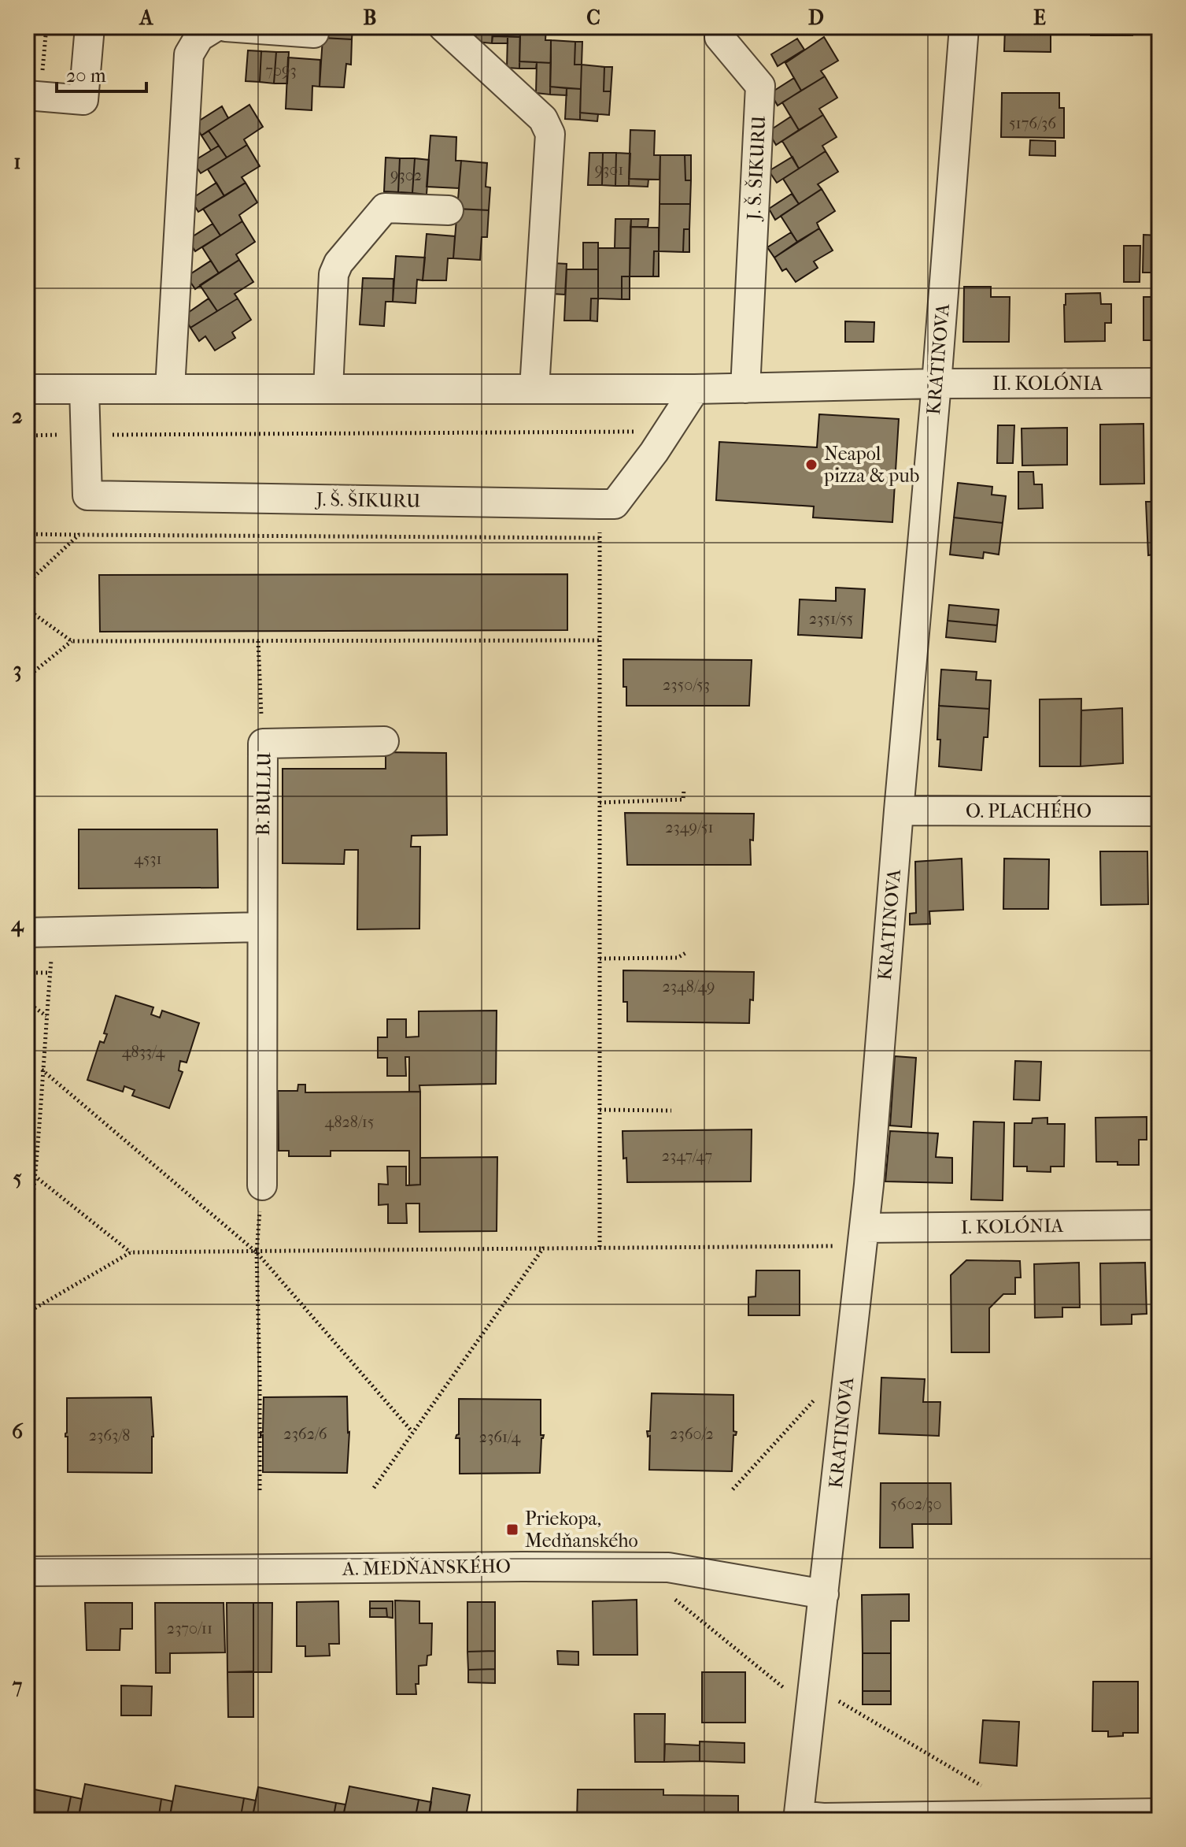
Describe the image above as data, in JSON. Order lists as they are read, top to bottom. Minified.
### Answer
{"streets":{"street":["J. Š. ŠIKURU","KRATINOVA","II. KOLÓNIA","B. BULLU","O. PLACHÉHO","I. KOLÓNIA","A. MEDŇANSKÉHO"]},"crossings":[["KRATINOVA","II. KOLÓNIA"],["KRATINOVA","O. PLACHÉHO"],["KRATINOVA","I. KOLÓNIA"],["KRATINOVA","A. MEDŇANSKÉHO"]],"places":{"other":["Neapol pizza & pub"],"transit":["Priekopa, Medňanského"]},"house_numbers":["7093","5176/36","9301","9302","2351/55","2350/53","2349/51","4531","2348/49","4833/4","4828/15","2347/47","2362/6","2360/2","2363/8","2361/4","5602/30","2370/11"],"scale_bar":"20 m","grid":{"columns":["A","B","C","D","E"],"rows":["1","2","3","4","5","6","7"]}}
